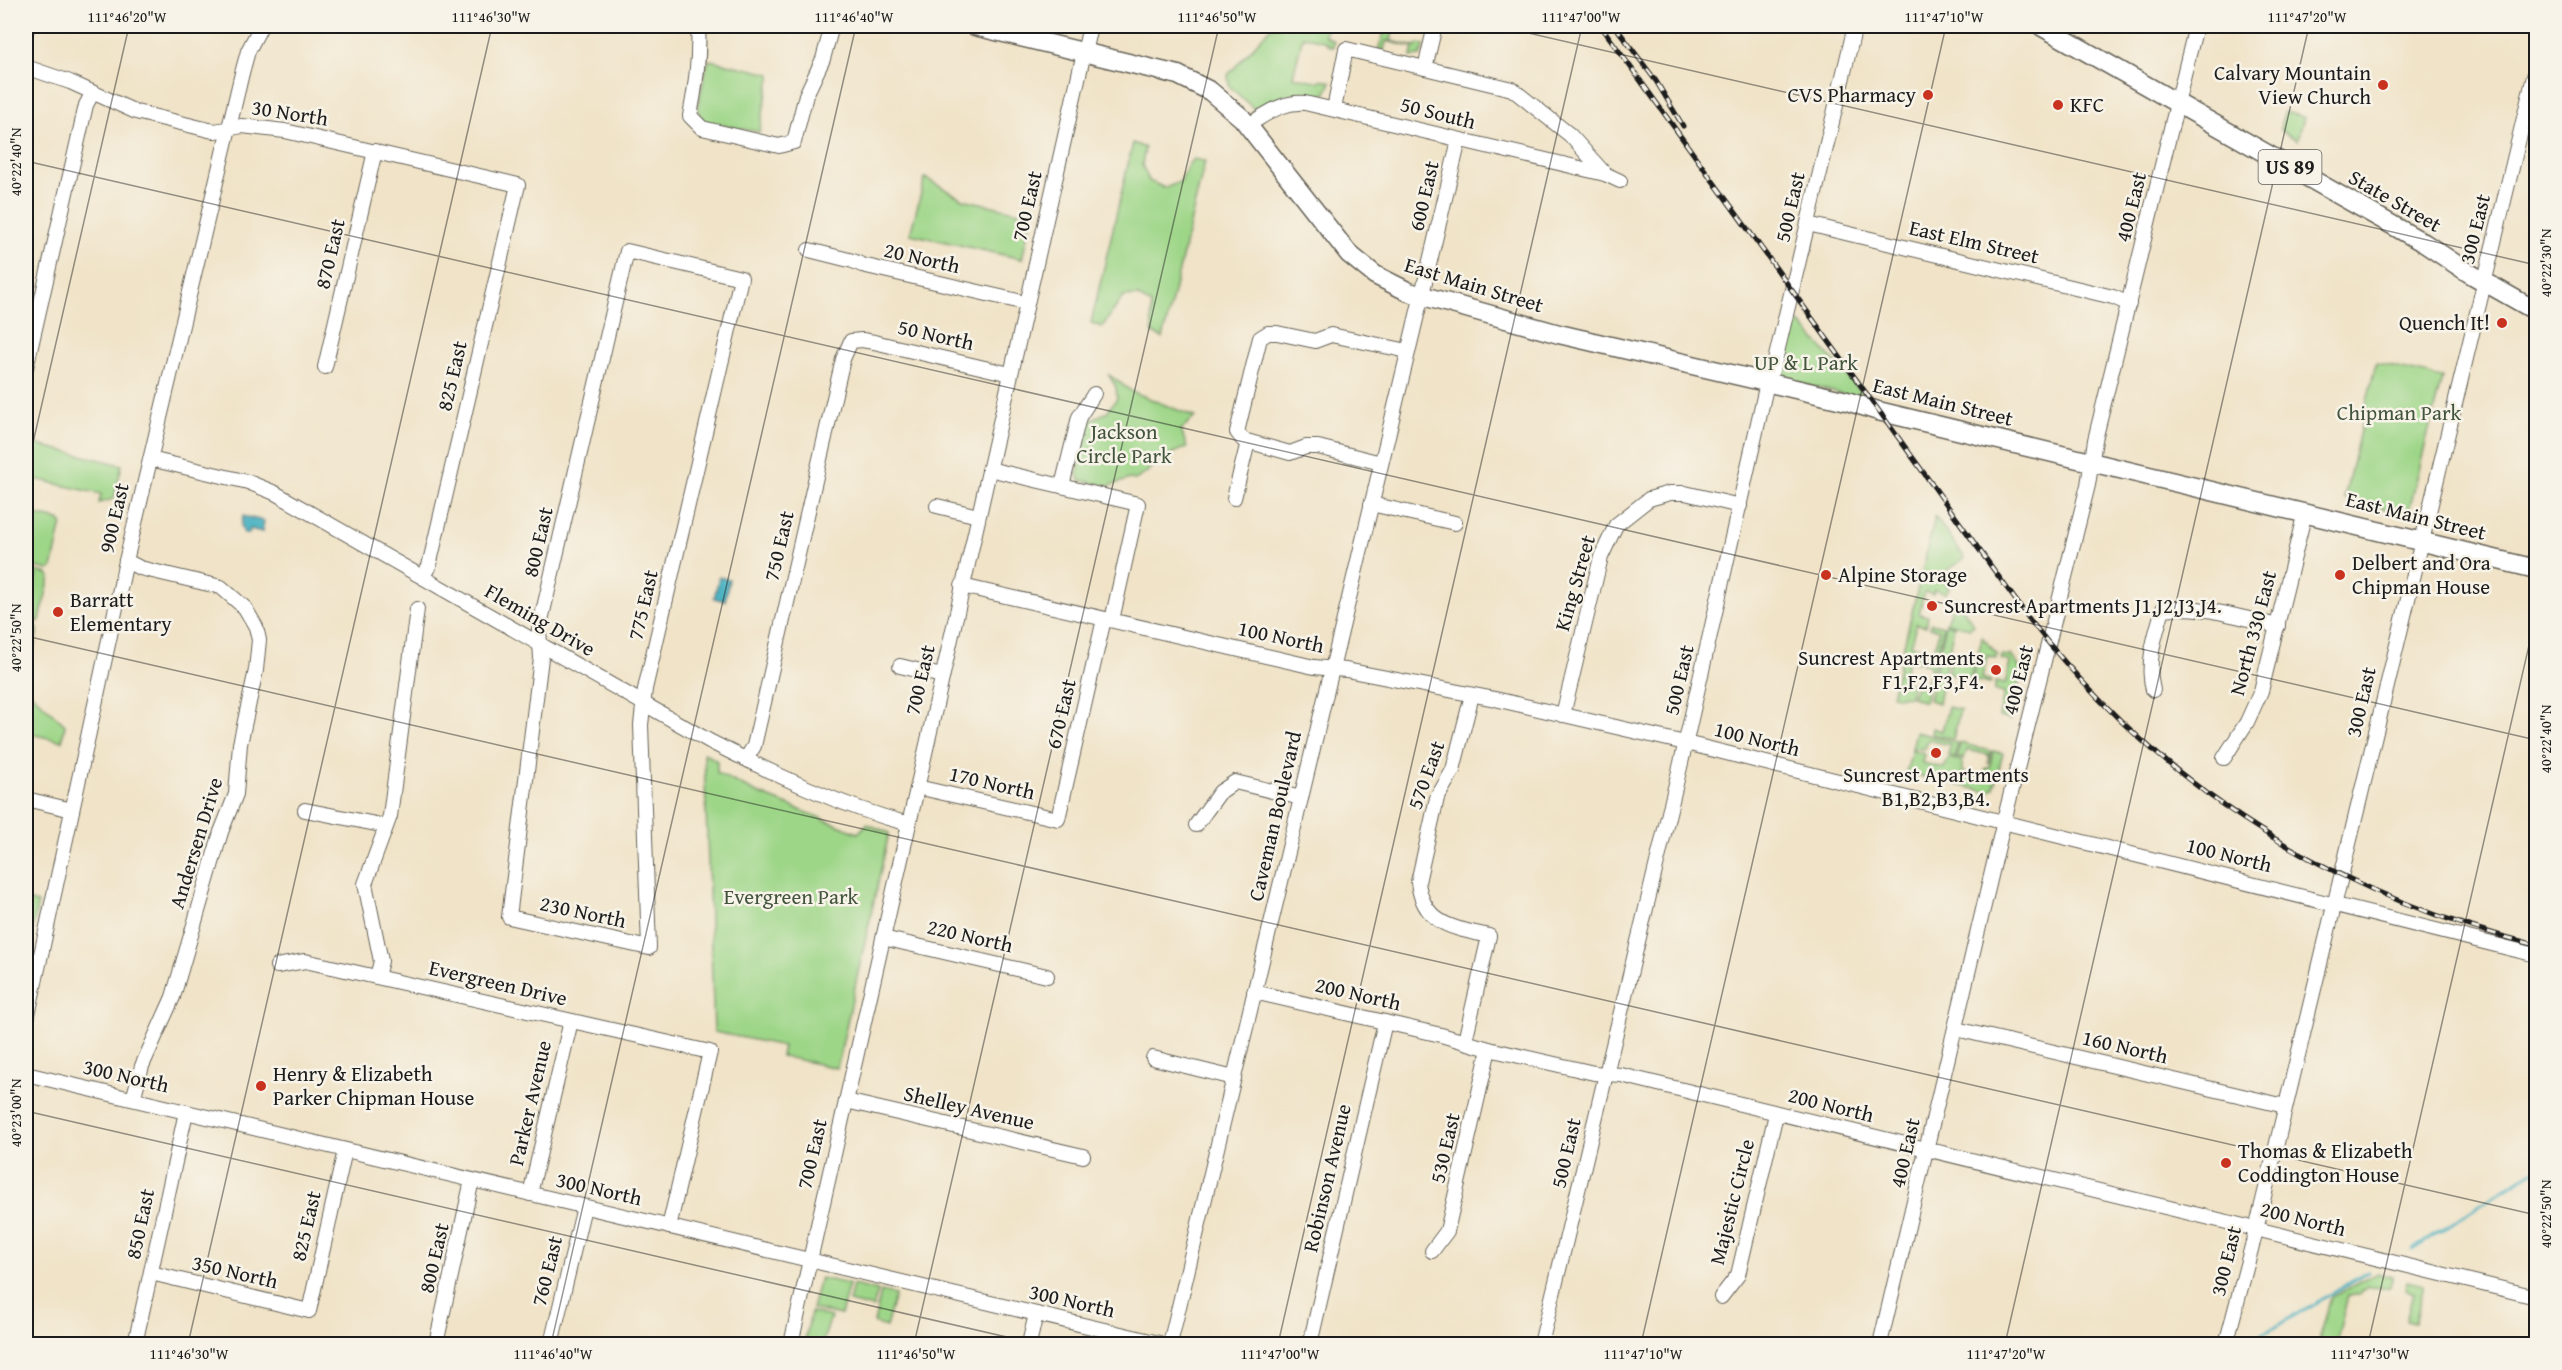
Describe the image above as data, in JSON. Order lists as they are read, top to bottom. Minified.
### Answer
{"streets":{"main road":["US 89","State Street","East Main Street"],"street":["30 North","50 South","600 East","700 East","500 East","400 East","300 East","East Elm Street","870 East","20 North","50 North","825 East","900 East","800 East","750 East","King Street","775 East","Fleming Drive","North 330 East","100 North","670 East","570 East","170 North","Caveman Boulevard","Andersen Drive","230 North","220 North","Evergreen Drive","200 North","160 North","300 North","Parker Avenue","Shelley Avenue","530 East","Robinson Avenue","Majestic Circle","850 East","760 East","350 North"]},"crossings":[["30 North","870 East"],["30 North","825 East"],["30 North","900 East"],["50 South","600 East"],["50 South","East Main Street"],["600 East","East Main Street"],["600 East","Caveman Boulevard"],["State Street","400 East"],["State Street","300 East"],["700 East","20 North"],["700 East","East Main Street"],["700 East","50 North"],["700 East","Fleming Drive"],["700 East","100 North"],["700 East","170 North"],["700 East","220 North"],["700 East","300 North"],["700 East","Shelley Avenue"],["500 East","East Elm Street"],["500 East","East Main Street"],["500 East","King Street"],["500 East","100 North"],["500 East","200 North"],["400 East","East Elm Street"],["400 East","East Main Street"],["400 East","100 North"],["400 East","200 North"],["400 East","160 North"],["300 East","East Main Street"],["300 East","100 North"],["300 East","200 North"],["300 East","160 North"],["East Main Street","North 330 East"],["East Main Street","Caveman Boulevard"],["50 North","750 East"],["825 East","Fleming Drive"],["825 East","300 North"],["825 East","350 North"],["900 East","Fleming Drive"],["900 East","Andersen Drive"],["800 East","775 East"],["800 East","Fleming Drive"],["800 East","230 North"],["800 East","300 North"],["750 East","Fleming Drive"],["King Street","100 North"],["775 East","Fleming Drive"],["775 East","230 North"],["100 North","670 East"],["100 North","570 East"],["100 North","Caveman Boulevard"],["670 East","170 North"],["570 East","200 North"],["Caveman Boulevard","200 North"],["Andersen Drive","300 North"],["Evergreen Drive","300 North"],["Evergreen Drive","Parker Avenue"],["200 North","530 East"],["200 North","Robinson Avenue"],["200 North","Majestic Circle"],["300 North","Parker Avenue"],["300 North","850 East"],["300 North","760 East"],["850 East","350 North"]],"parks":["UP & L Park","Chipman Park","Jackson Circle Park","Evergreen Park"],"places":["Calvary Mountain View Church","CVS Pharmacy","KFC","Quench It!","Alpine Storage","Delbert and Ora Chipman House","Suncrest Apartments J1,J2,J3,J4.","Barratt Elementary","Suncrest Apartments F1,F2,F3,F4.","Suncrest Apartments B1,B2,B3,B4.","Henry & Elizabeth Parker Chipman House","Thomas & Elizabeth Coddington House"],"coordinates":["111°46'20\"W","111°46'30\"W","111°46'40\"W","111°46'50\"W","111°47'00\"W","111°47'10\"W","111°47'20\"W","40°22'40\"N","40°22'30\"N","40°22'50\"N","40°23'00\"N","111°47'30\"W"]}
